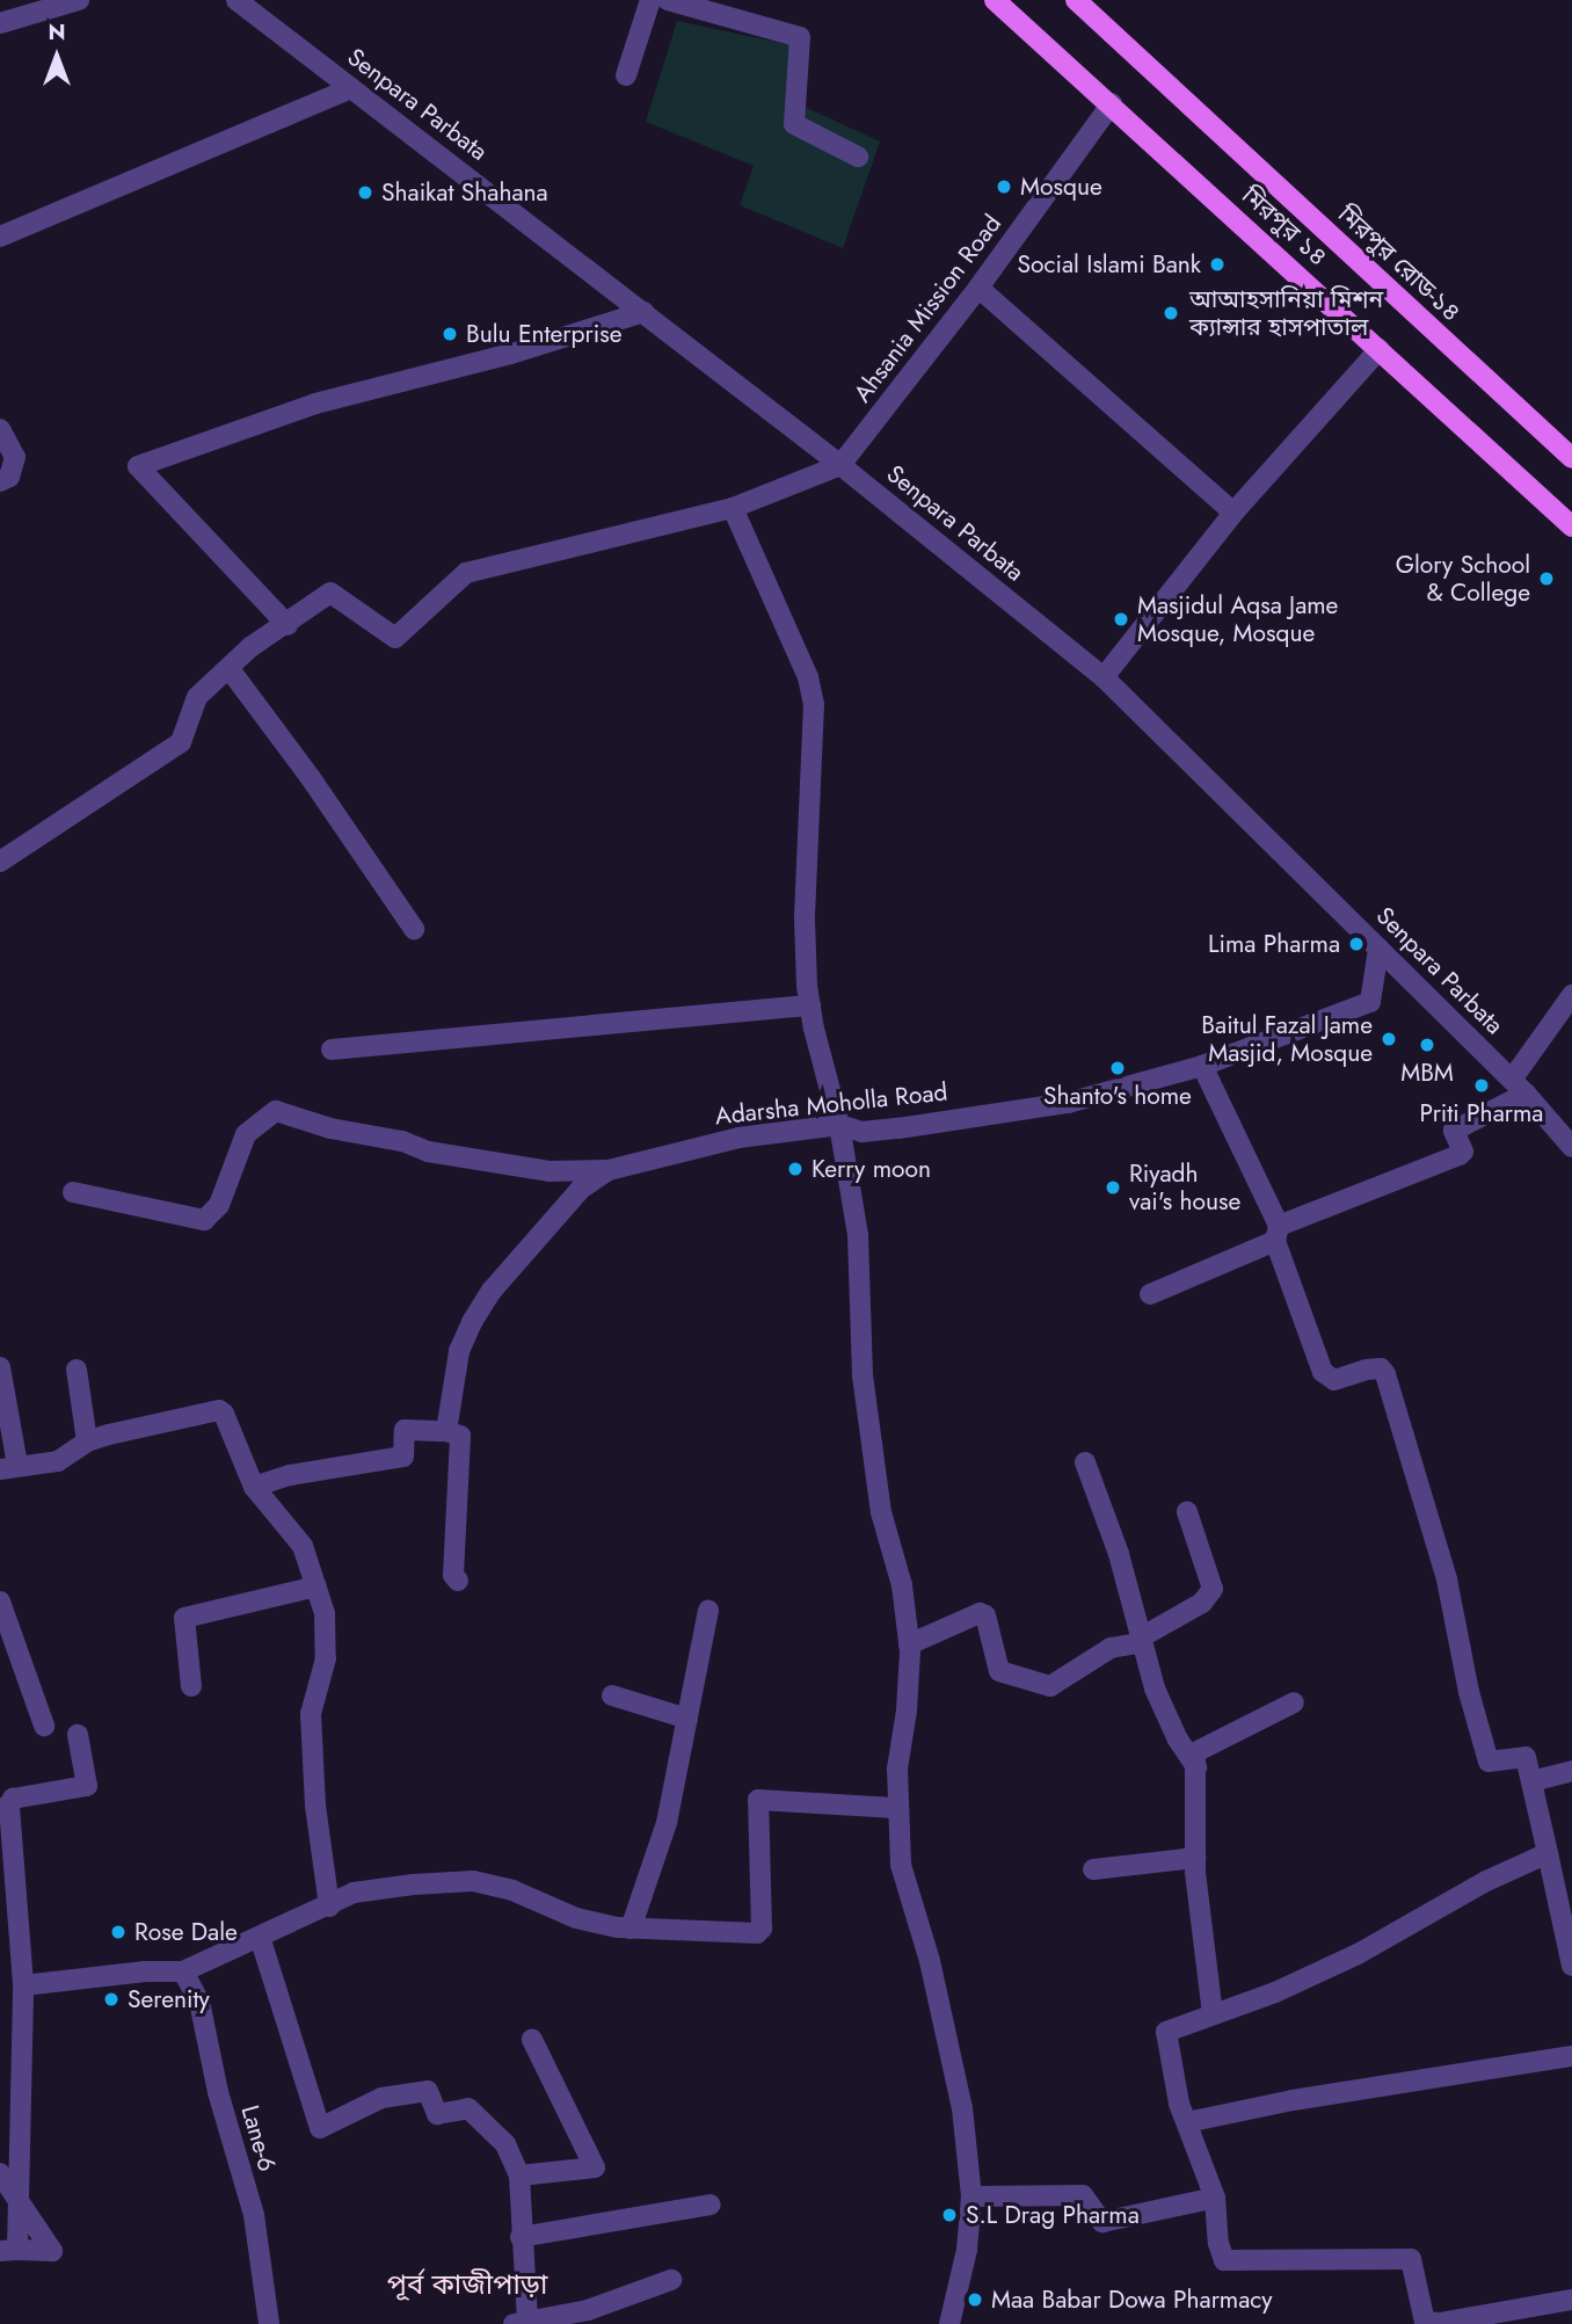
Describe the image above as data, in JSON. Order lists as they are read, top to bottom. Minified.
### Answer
{"streets":{"main road":["মিরপুর ১৪","মিরপুর রোড-১৪"],"street":["Senpara Parbata","Ahsania Mission Road","Adarsha Moholla Road","Lane-6"]},"crossings":[["Senpara Parbata","Ahsania Mission Road"],["Senpara Parbata","Adarsha Moholla Road"],["মিরপুর ১৪","Ahsania Mission Road"]],"districts":["পূর্ব কাজীপাড়া"],"places":["Mosque","Shaikat Shahana","Social Islami Bank","আআহসানিয়া মিশন ক্যান্সার হাসপাতাল","Bulu Enterprise","Glory School & College","Masjidul Aqsa Jame Mosque, Mosque","Lima Pharma","Baitul Fazal Jame Masjid, Mosque","MBM","Shanto's home","Priti Pharma","Kerry moon","Riyadh vai's house","Rose Dale","Serenity","S.L Drag Pharma","Maa Babar Dowa Pharmacy"],"north":"top"}
